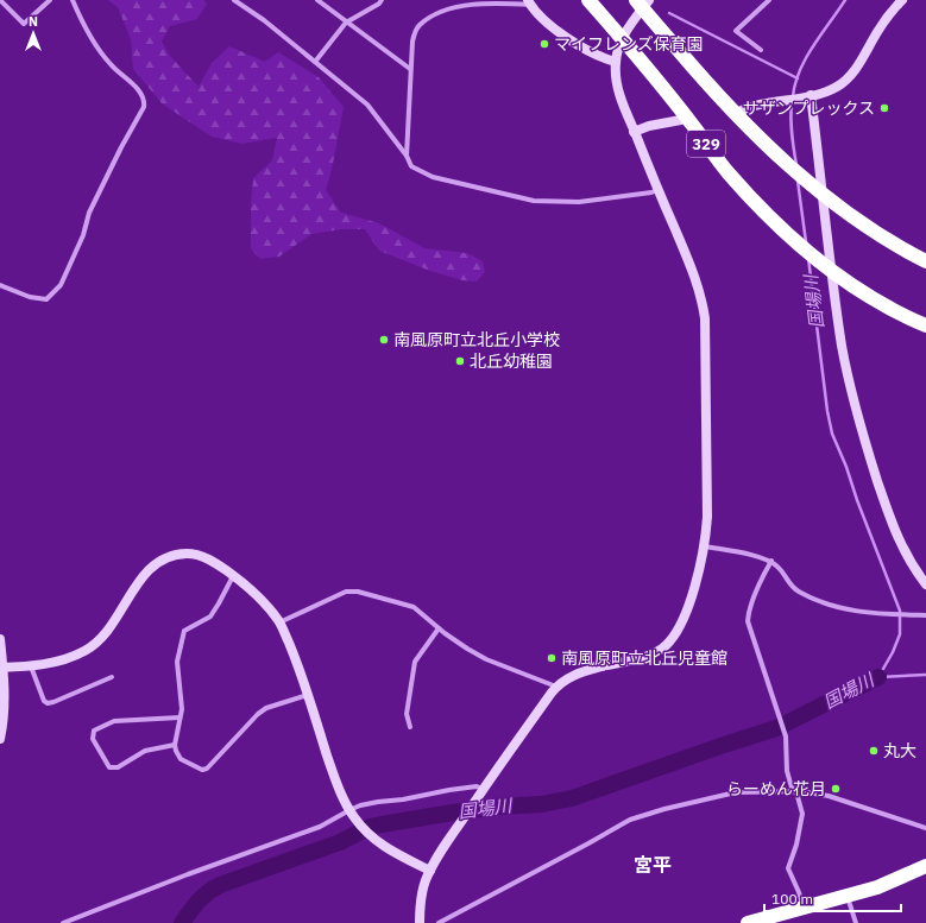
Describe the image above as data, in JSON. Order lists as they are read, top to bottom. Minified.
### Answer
{"streets":{"highway":["329"]},"districts":["宮平"],"water":["国場川"],"places":["マイフレンズ保育園","サザンプレックス","南風原町立北丘小学校","北丘幼稚園","南風原町立北丘児童館","丸大","らーめん花月"],"scale_bar":"100 m","north":"top"}
